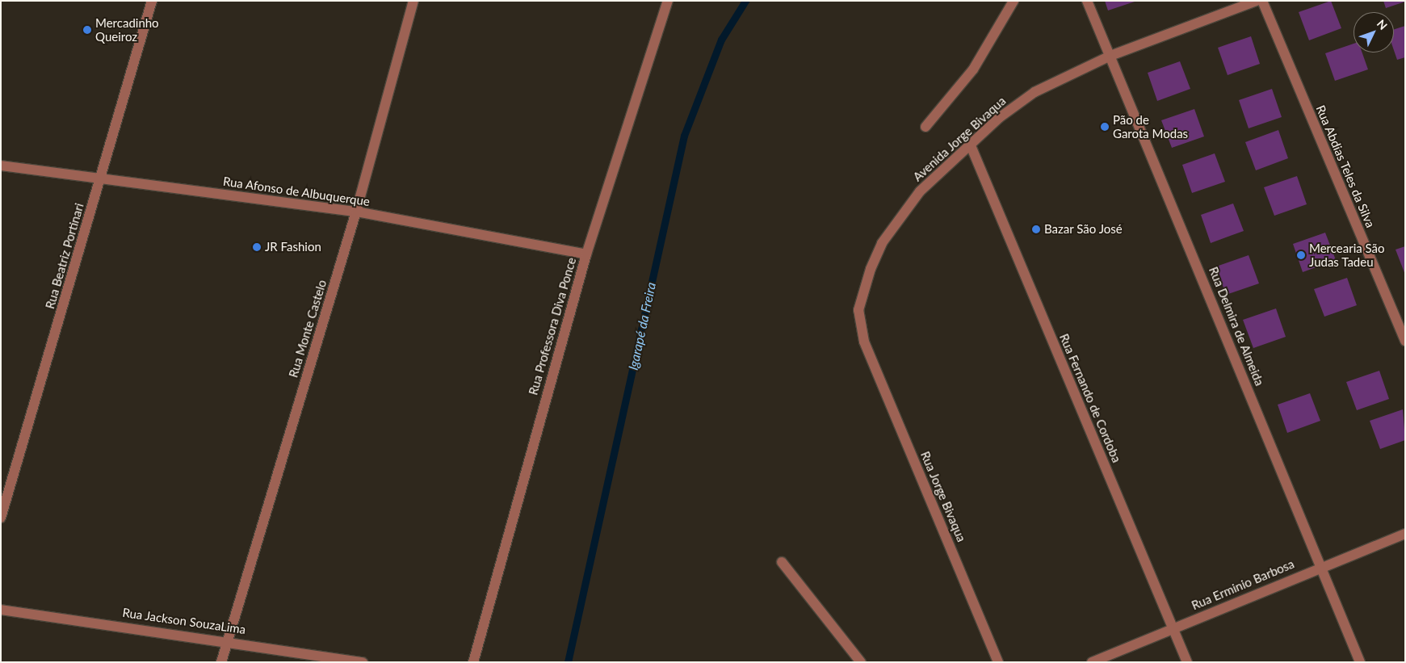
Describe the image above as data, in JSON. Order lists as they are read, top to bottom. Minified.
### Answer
{"streets":{"street":["Avenida Jorge Bivaqua","Rua Abdias Teles da Silva","Rua Afonso de Albuquerque","Rua Beatriz Portinari","Rua Professora Diva Ponce","Rua Delmira de Almeida","Rua Monte Castelo","Rua Fernando de Cordoba","Rua Jorge Bivaqua","Rua Erminio Barbosa","Rua Jackson SouzaLima"]},"crossings":[["Avenida Jorge Bivaqua","Rua Delmira de Almeida"],["Avenida Jorge Bivaqua","Rua Fernando de Cordoba"],["Avenida Jorge Bivaqua","Rua Jorge Bivaqua"],["Rua Afonso de Albuquerque","Rua Beatriz Portinari"],["Rua Afonso de Albuquerque","Rua Professora Diva Ponce"],["Rua Afonso de Albuquerque","Rua Monte Castelo"],["Rua Delmira de Almeida","Rua Erminio Barbosa"],["Rua Monte Castelo","Rua Jackson SouzaLima"],["Rua Fernando de Cordoba","Rua Erminio Barbosa"]],"water":["Igarapé da Freira"],"places":["Mercadinho Queiroz","Pão de Garota Modas","Bazar São José","JR Fashion","Mercearia São Judas Tadeu"],"north":"top right"}
